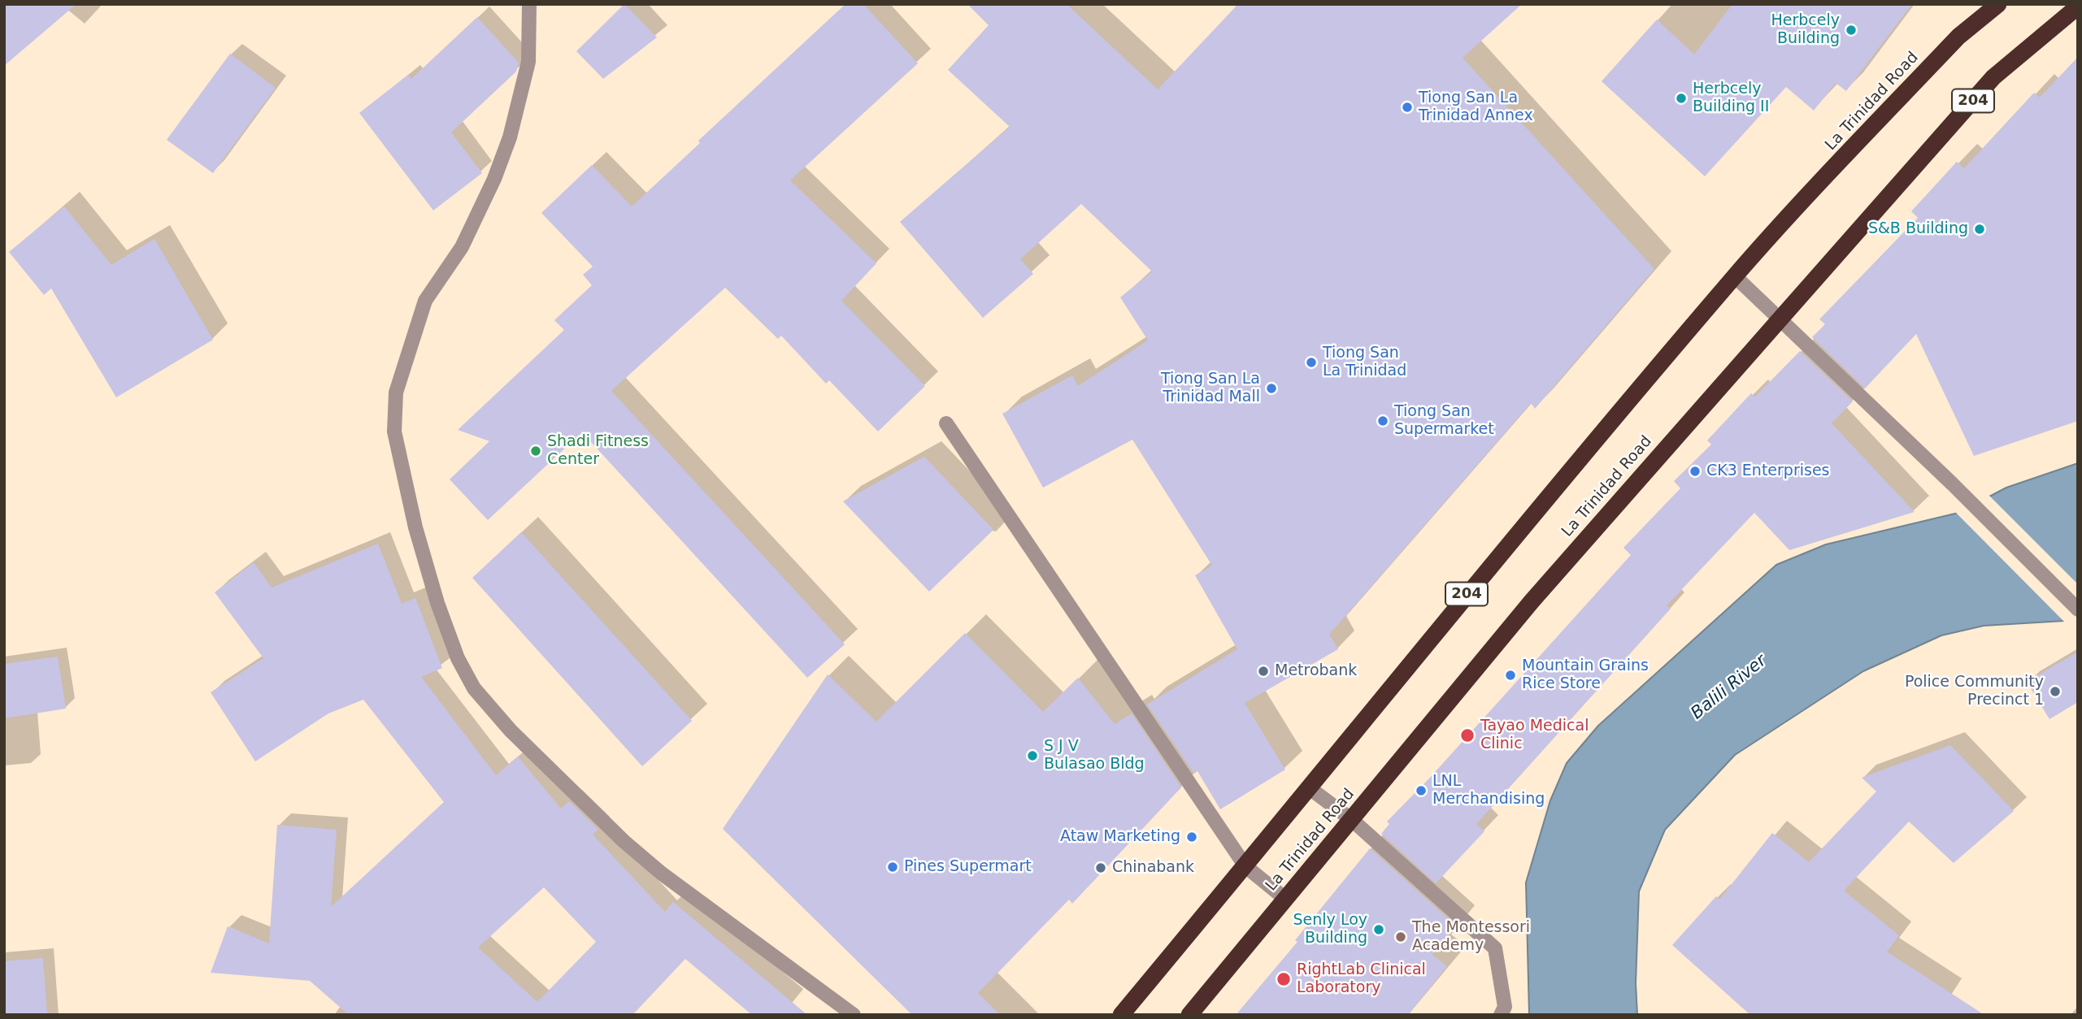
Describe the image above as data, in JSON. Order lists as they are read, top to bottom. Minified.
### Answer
{"streets":{"highway":["204","La Trinidad Road"]},"water":["Balili River"],"places":["Herbcely Building","Herbcely Building II","Tiong San La Trinidad Annex","S&B Building","Tiong San La Trinidad","Tiong San La Trinidad Mall","Tiong San Supermarket","Shadi Fitness Center","CK3 Enterprises","Metrobank","Mountain Grains Rice Store","Police Community Precinct 1","Tayao Medical Clinic","S J V Bulasao Bldg","LNL Merchandising","Ataw Marketing","Pines Supermart","Chinabank","Senly Loy Building","The Montessori Academy","RightLab Clinical Laboratory"]}
